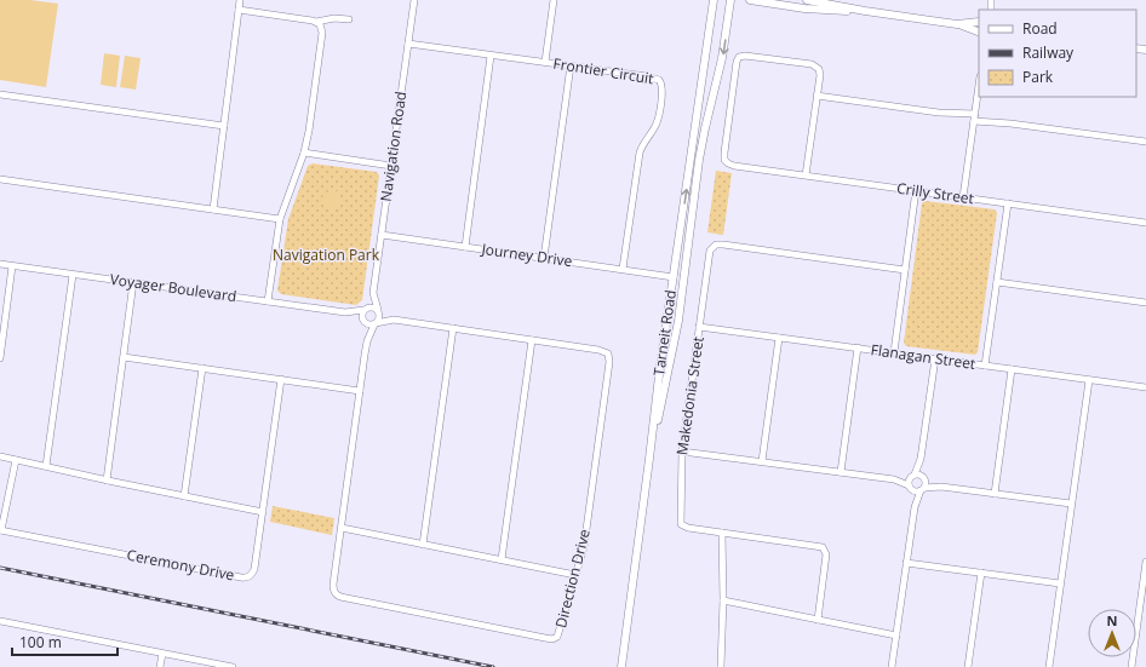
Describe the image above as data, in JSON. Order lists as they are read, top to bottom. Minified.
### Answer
{"streets":{"street":["Frontier Circuit","Navigation Road","Crilly Street","Journey Drive","Voyager Boulevard","Tarneit Road","Flanagan Street","Makedonia Street","Ceremony Drive","Direction Drive"]},"crossings":[["Frontier Circuit","Navigation Road"],["Frontier Circuit","Journey Drive"],["Navigation Road","Journey Drive"],["Navigation Road","Voyager Boulevard"],["Journey Drive","Tarneit Road"],["Flanagan Street","Makedonia Street"]],"parks":["Navigation Park"],"legend":["Road","Railway","Park"],"scale_bar":"100 m","north":"top"}
